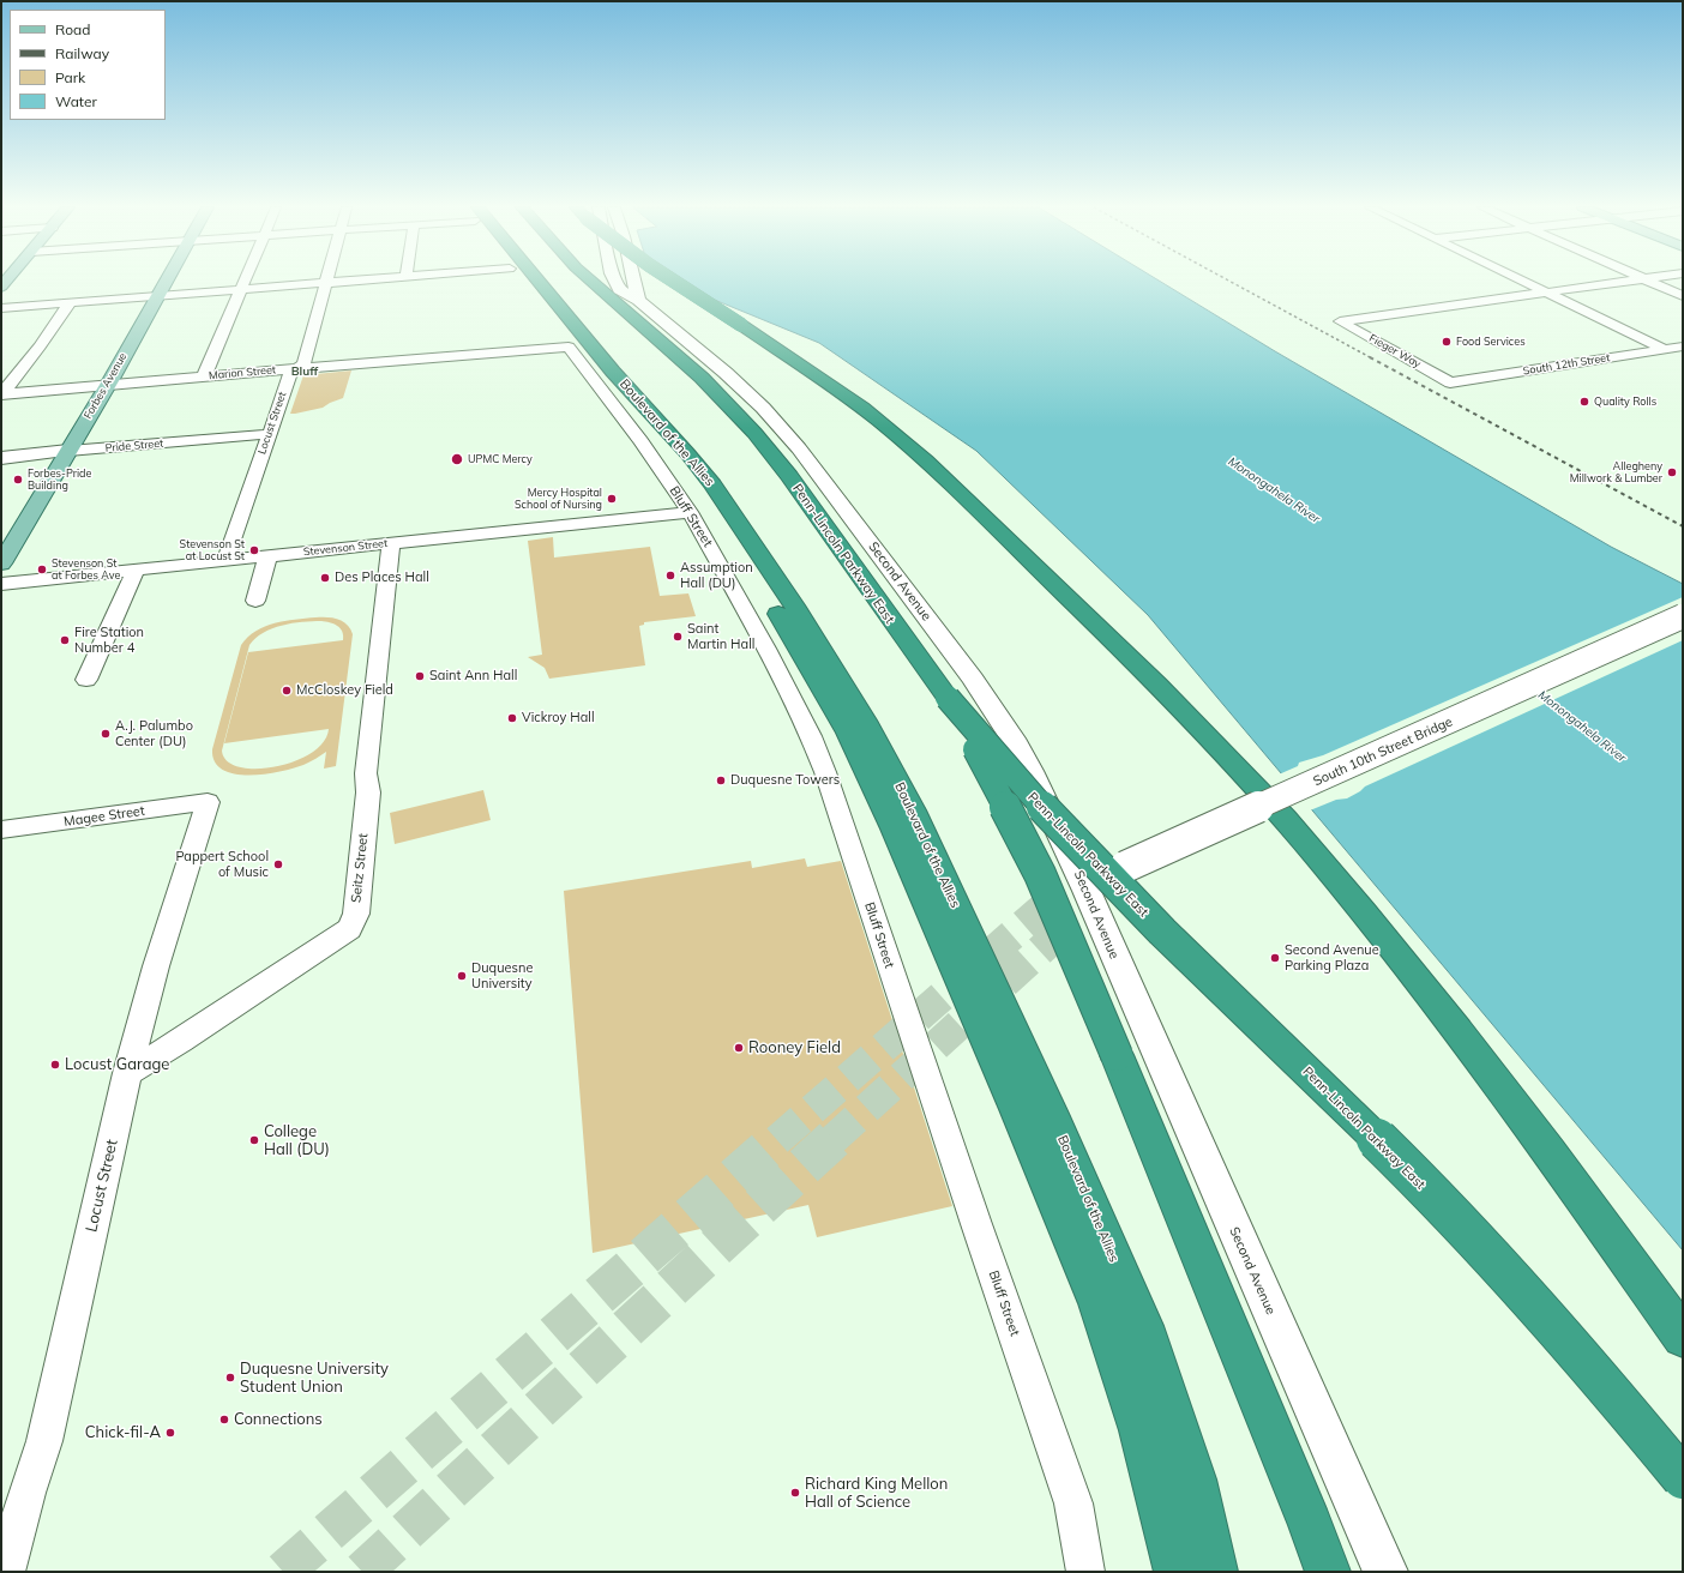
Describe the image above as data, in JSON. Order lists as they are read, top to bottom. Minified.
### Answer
{"streets":{"highway":["Boulevard of the Allies","Penn-Lincoln Parkway East"],"main road":["Forbes Avenue","Pride Street","Second Avenue","South 10th Street Bridge"],"street":["Fieger Way","South 12th Street","Marion Street","Locust Street","Bluff Street","Stevenson Street","Magee Street","Seitz Street"]},"crossings":[["Fieger Way","South 12th Street"],["Marion Street","Forbes Avenue"],["Marion Street","Locust Street"],["Marion Street","Boulevard of the Allies"],["Marion Street","Bluff Street"],["Forbes Avenue","Pride Street"],["Locust Street","Pride Street"],["Locust Street","Stevenson Street"],["Locust Street","Magee Street"],["Locust Street","Seitz Street"],["Boulevard of the Allies","Bluff Street"],["Bluff Street","Stevenson Street"],["Stevenson Street","Seitz Street"],["Second Avenue","South 10th Street Bridge"]],"districts":["Bluff"],"water":["Monongahela River"],"places":["Food Services","Quality Rolls","UPMC Mercy","Allegheny Millwork & Lumber","Forbes-Pride Building","Mercy Hospital School of Nursing","Stevenson St at Locust St","Stevenson St at Forbes Ave","Assumption Hall (DU)","Des Places Hall","Saint Martin Hall","Fire Station Number 4","Saint Ann Hall","McCloskey Field","Vickroy Hall","A.J. Palumbo Center (DU)","Duquesne Towers","Pappert School of Music","Second Avenue Parking Plaza","Duquesne University","Rooney Field","Locust Garage","College Hall (DU)","Duquesne University Student Union","Connections","Chick-fil-A","Richard King Mellon Hall of Science"],"legend":["Road","Railway","Park","Water"]}
